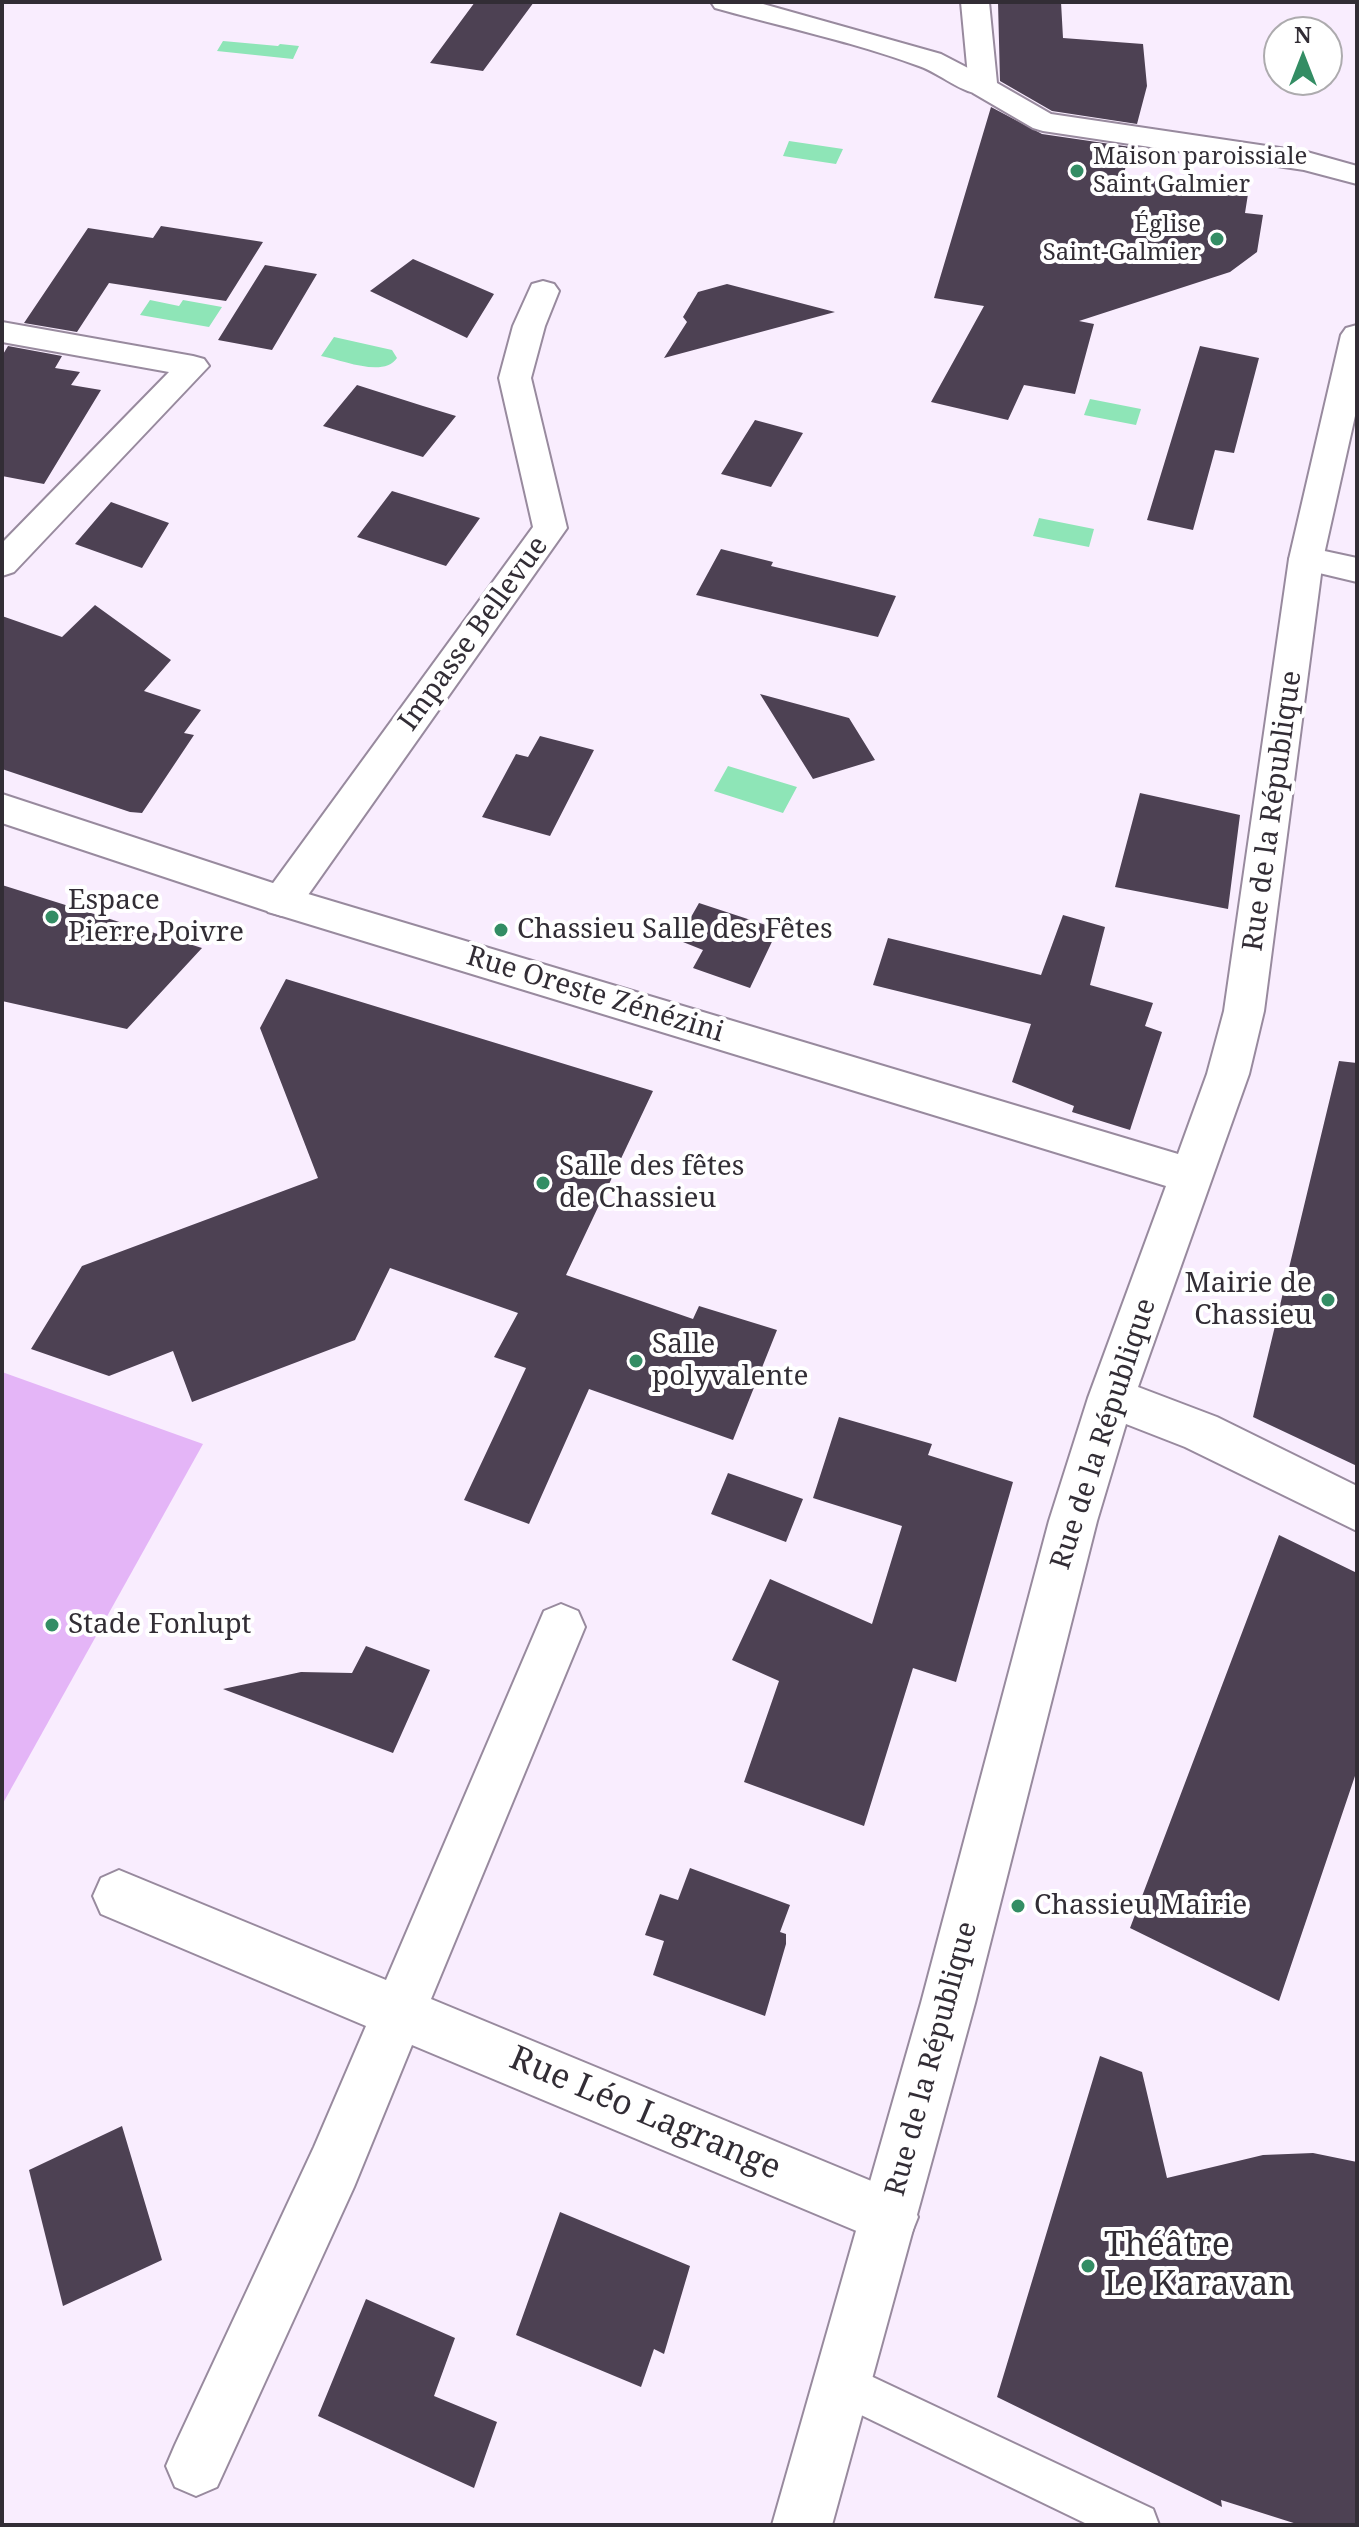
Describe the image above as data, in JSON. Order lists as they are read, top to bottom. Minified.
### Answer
{"streets":{"street":["Impasse Bellevue","Rue de la République","Rue Oreste Zénézini","Rue Léo Lagrange"]},"crossings":[["Impasse Bellevue","Rue Oreste Zénézini"],["Rue de la République","Rue Oreste Zénézini"],["Rue de la République","Rue Léo Lagrange"]],"places":["Maison paroissiale Saint Galmier","Église Saint-Galmier","Espace Pierre Poivre","Chassieu Salle des Fêtes","Salle des fêtes de Chassieu","Mairie de Chassieu","Salle polyvalente","Stade Fonlupt","Chassieu Mairie","Théâtre Le Karavan"],"north":"top"}
